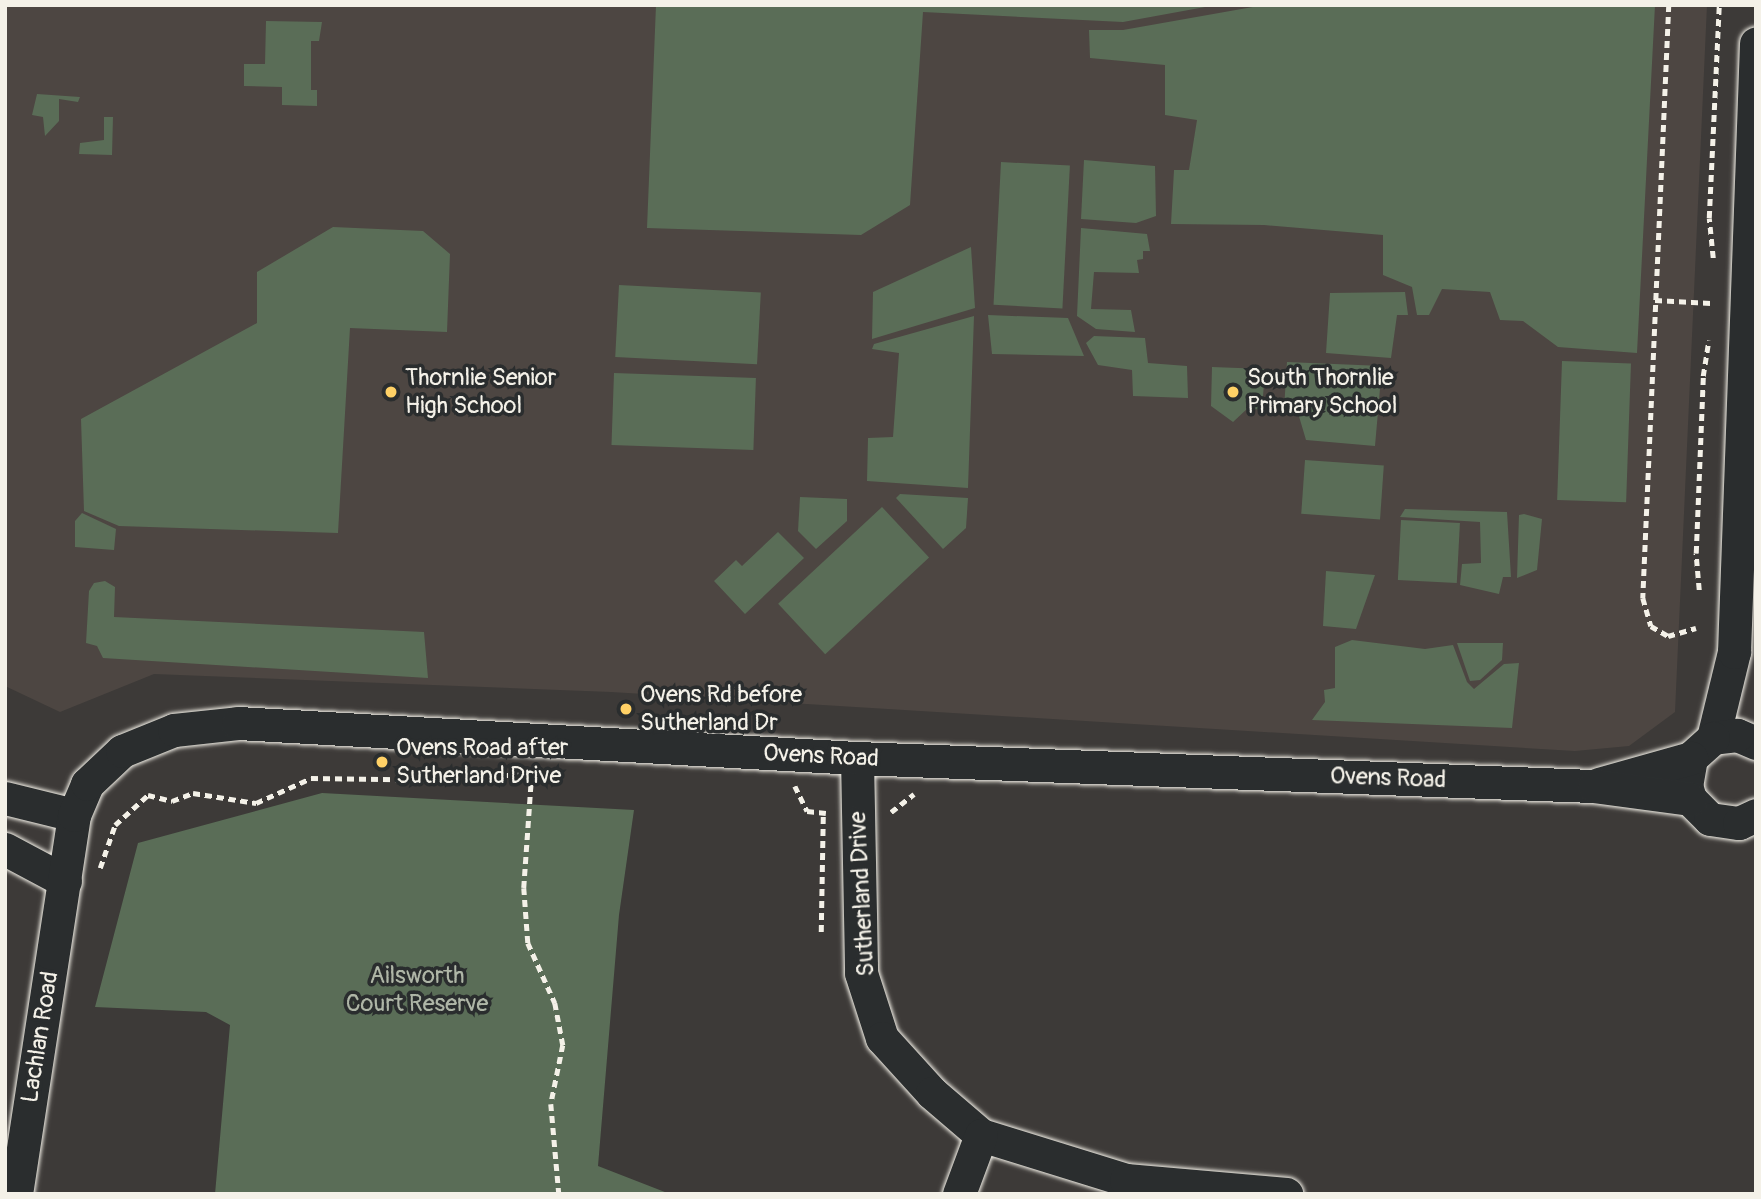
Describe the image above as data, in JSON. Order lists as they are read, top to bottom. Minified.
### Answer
{"streets":{"street":["Ovens Road","Sutherland Drive","Lachlan Road"]},"crossings":[["Ovens Road","Sutherland Drive"],["Ovens Road","Lachlan Road"]],"parks":["Ailsworth Court Reserve"],"places":["Thornlie Senior High School","South Thornlie Primary School","Ovens Rd before Sutherland Dr","Ovens Road after Sutherland Drive"]}
